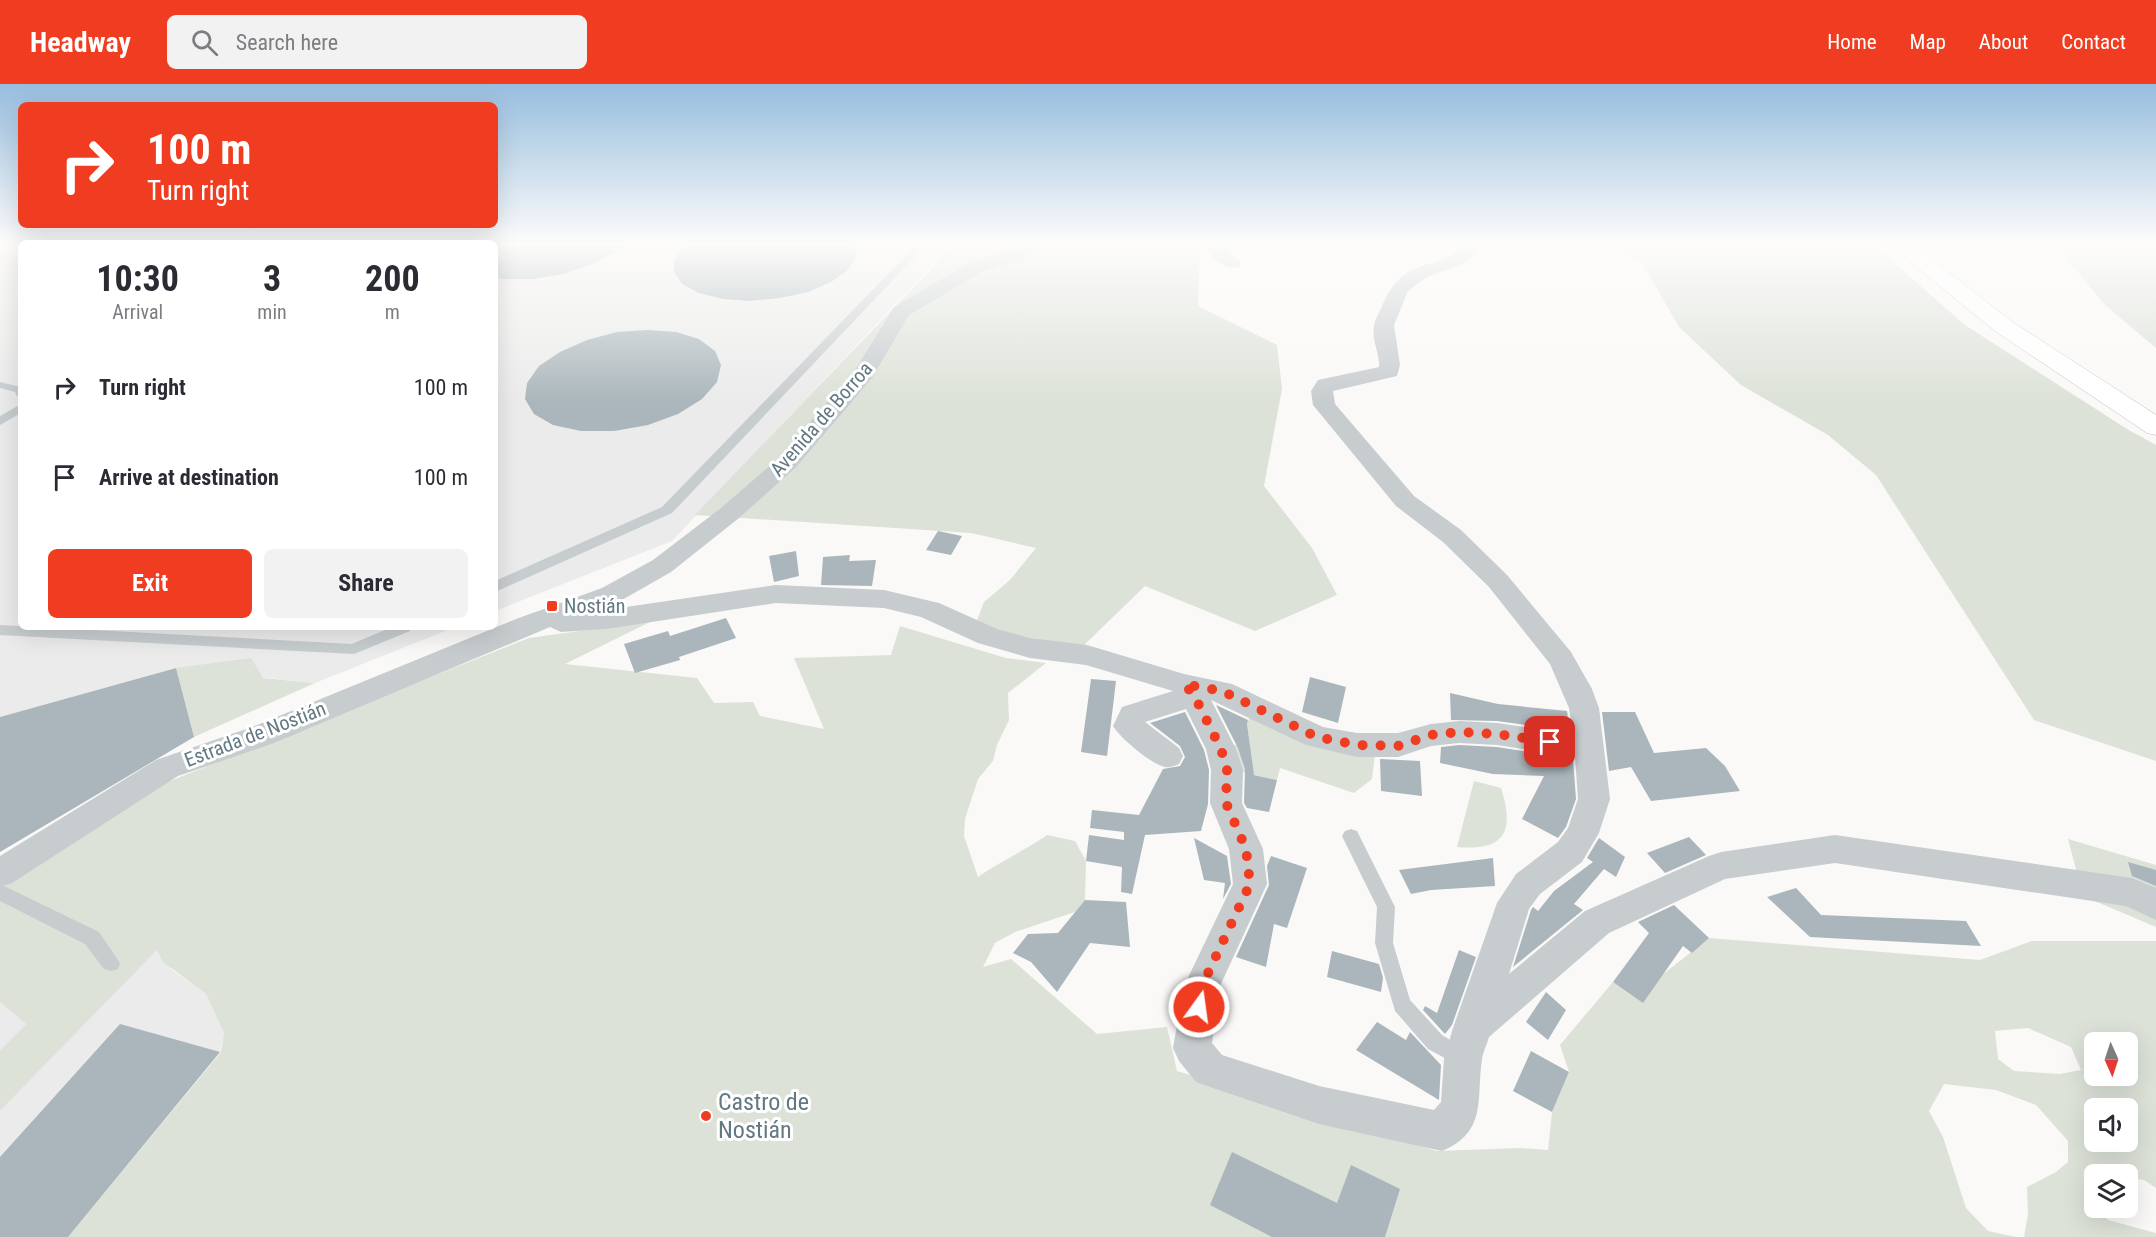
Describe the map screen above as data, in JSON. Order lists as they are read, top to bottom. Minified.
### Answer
{"streets":{"street":["Avenida de Borroa","Estrada de Nostián"]},"crossings":[["Avenida de Borroa","Estrada de Nostián"]],"places":{"transit":["Nostián"],"other":["Castro de Nostián"]},"north":"bottom","page":{"header":"Headway","search":"Search here","nav":["Home","Map","About","Contact"],"turn":["100 m","Turn right"],"eta":["10:30","Arrival","3","min","200","m"],"list":[{"name":"Turn right","value":"100 m"},{"name":"Arrive at destination","value":"100 m"}],"buttons":["Exit","Share"]}}
